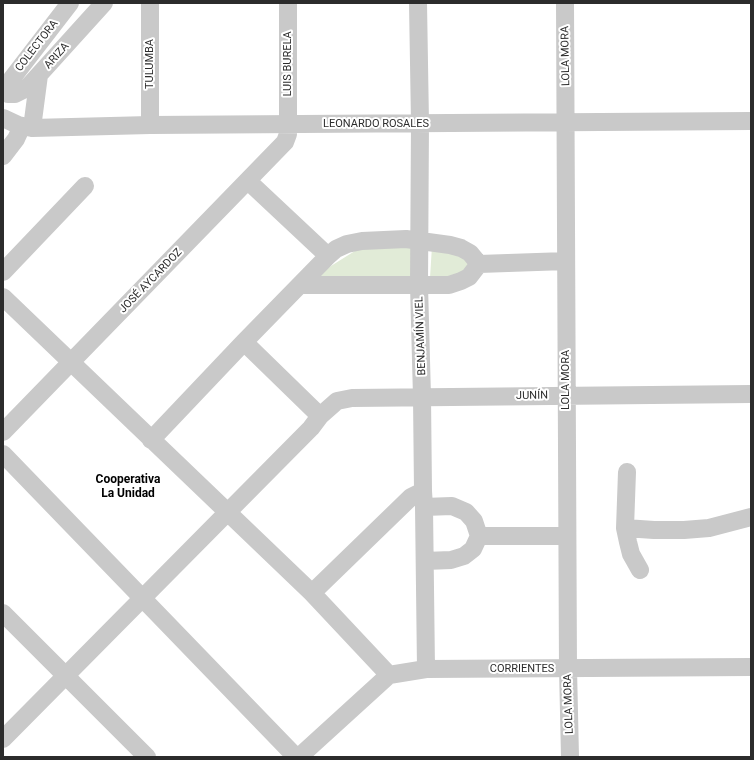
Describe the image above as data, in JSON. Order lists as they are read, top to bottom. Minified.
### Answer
{"streets":{"street":["COLECTORA","ARIZA","LOLA MORA","TULUMBA","LUIS BURELA","LEONARDO ROSALES","JOSÉ AYCARDOZ","BENJAMÍN VIEL","JUNÍN","CORRIENTES"]},"crossings":[["COLECTORA","ARIZA"],["LOLA MORA","LEONARDO ROSALES"],["LOLA MORA","JUNÍN"],["LOLA MORA","CORRIENTES"],["TULUMBA","LEONARDO ROSALES"],["LUIS BURELA","LEONARDO ROSALES"],["LUIS BURELA","JOSÉ AYCARDOZ"],["LEONARDO ROSALES","JOSÉ AYCARDOZ"],["LEONARDO ROSALES","BENJAMÍN VIEL"],["BENJAMÍN VIEL","JUNÍN"],["BENJAMÍN VIEL","CORRIENTES"]],"districts":["Cooperativa La Unidad"]}
